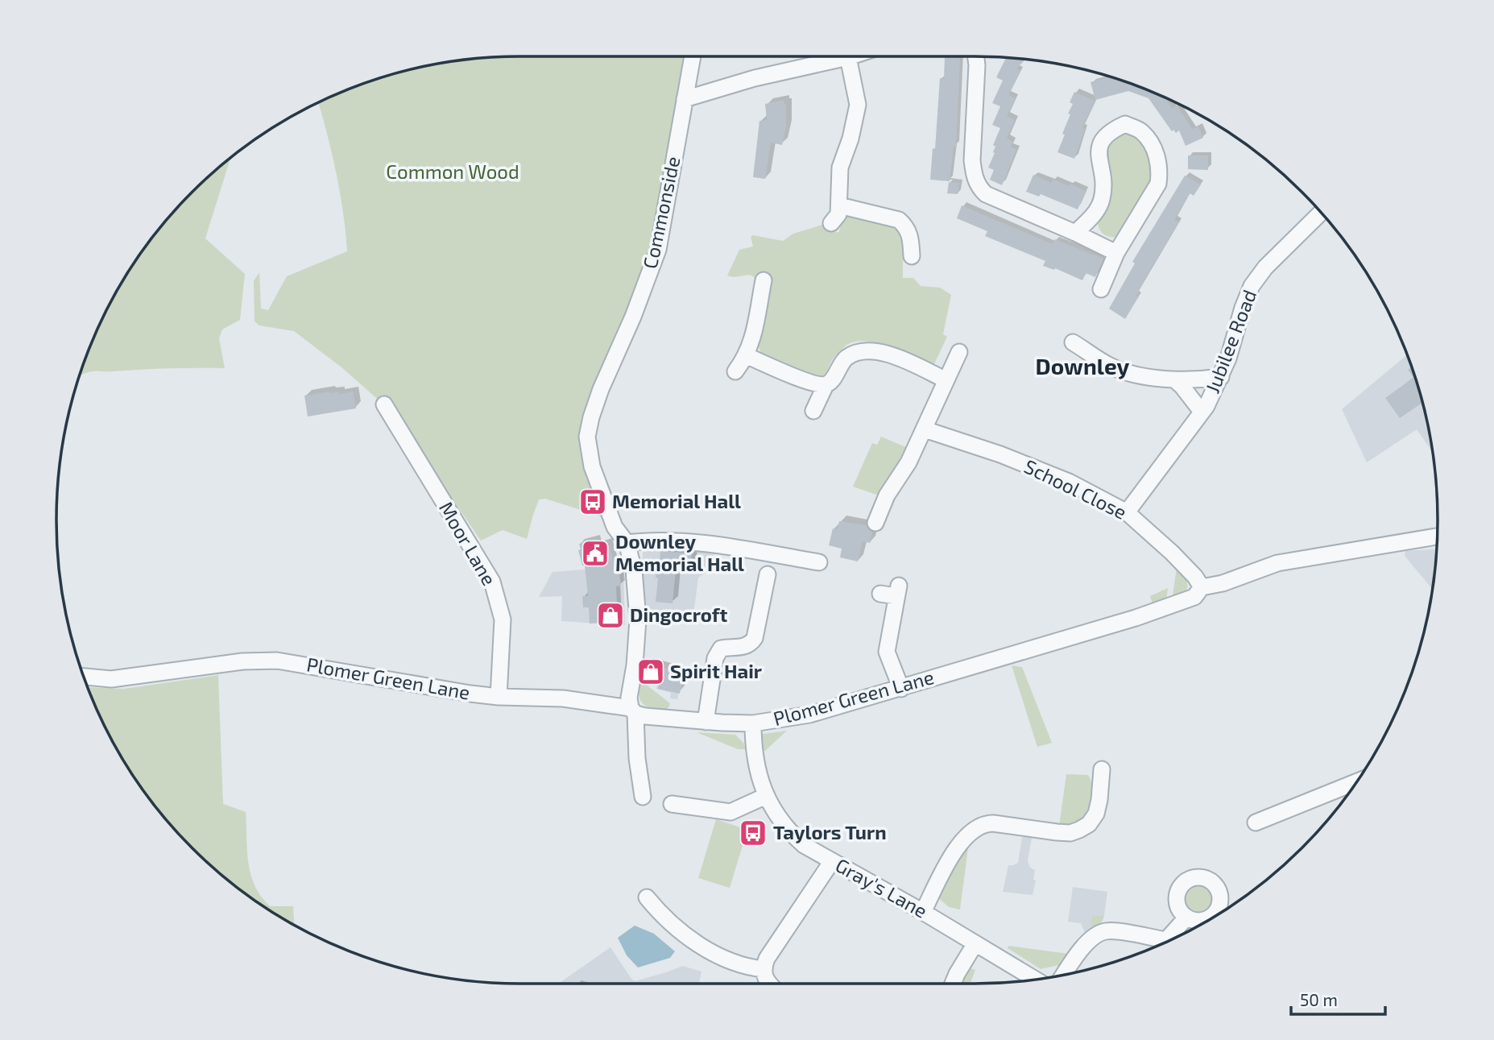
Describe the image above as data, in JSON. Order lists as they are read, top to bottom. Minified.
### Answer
{"streets":{"street":["Commonside","Jubilee Road","School Close","Moor Lane","Plomer Green Lane","Gray's Lane"]},"crossings":[["Jubilee Road","School Close"],["School Close","Plomer Green Lane"],["Moor Lane","Plomer Green Lane"],["Plomer Green Lane","Gray's Lane"]],"districts":["Downley"],"parks":["Common Wood"],"places":{"bus stop":["Memorial Hall","Taylors Turn"],"public building":["Downley Memorial Hall"],"shop":["Dingocroft","Spirit Hair"]},"scale_bar":"50 m"}
